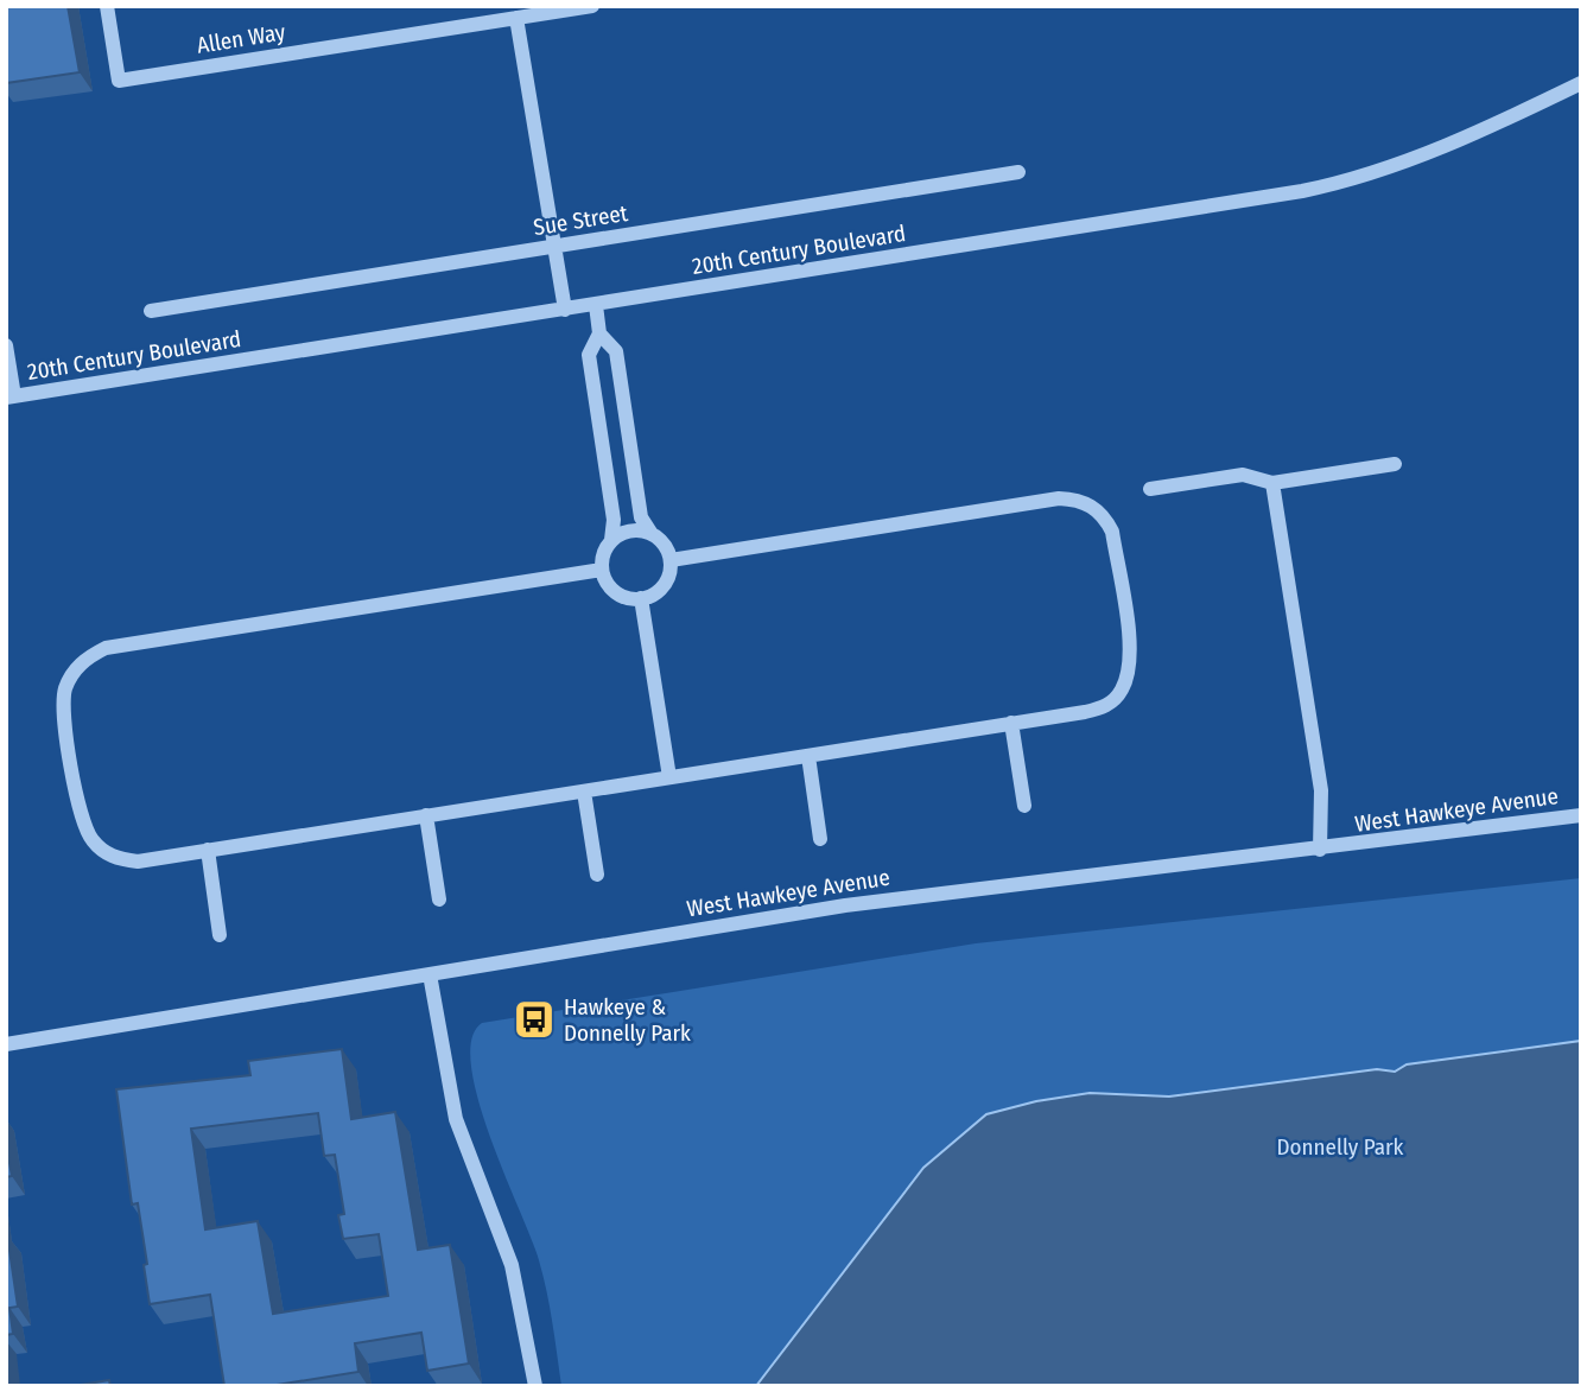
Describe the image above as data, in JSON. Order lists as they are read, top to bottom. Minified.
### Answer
{"streets":{"street":["Allen Way","Sue Street","20th Century Boulevard","West Hawkeye Avenue"]},"parks":["Donnelly Park"],"places":{"bus stop":["Hawkeye & Donnelly Park"]}}
